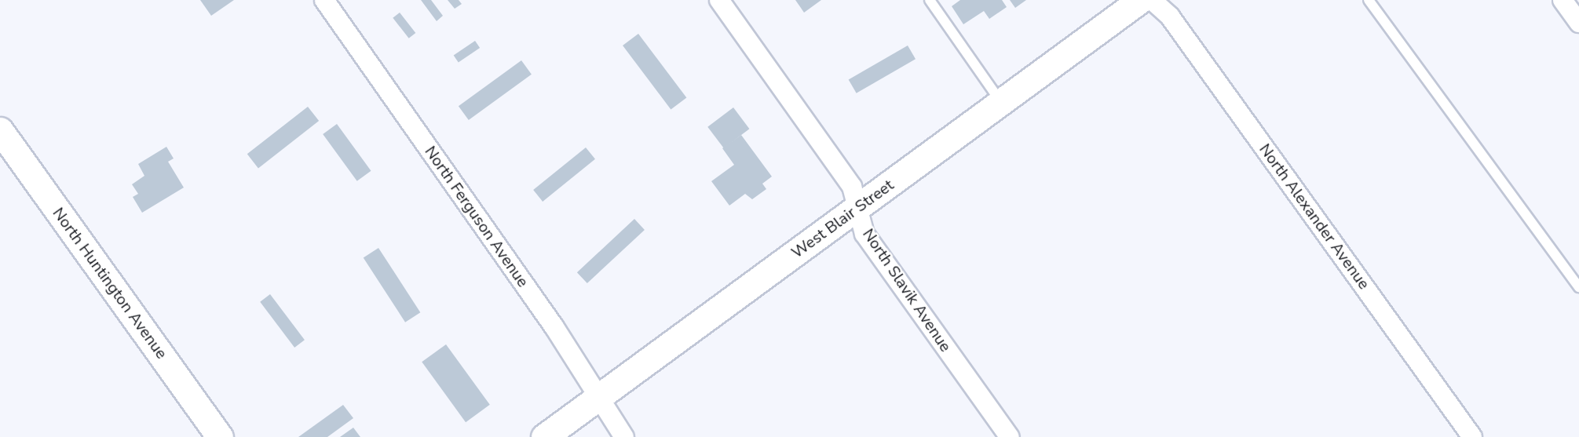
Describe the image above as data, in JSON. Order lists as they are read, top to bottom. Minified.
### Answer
{"streets":{"street":["North Ferguson Avenue","North Alexander Avenue","West Blair Street","North Huntington Avenue","North Slavik Avenue"]},"crossings":[["North Ferguson Avenue","West Blair Street"],["West Blair Street","North Slavik Avenue"]]}
